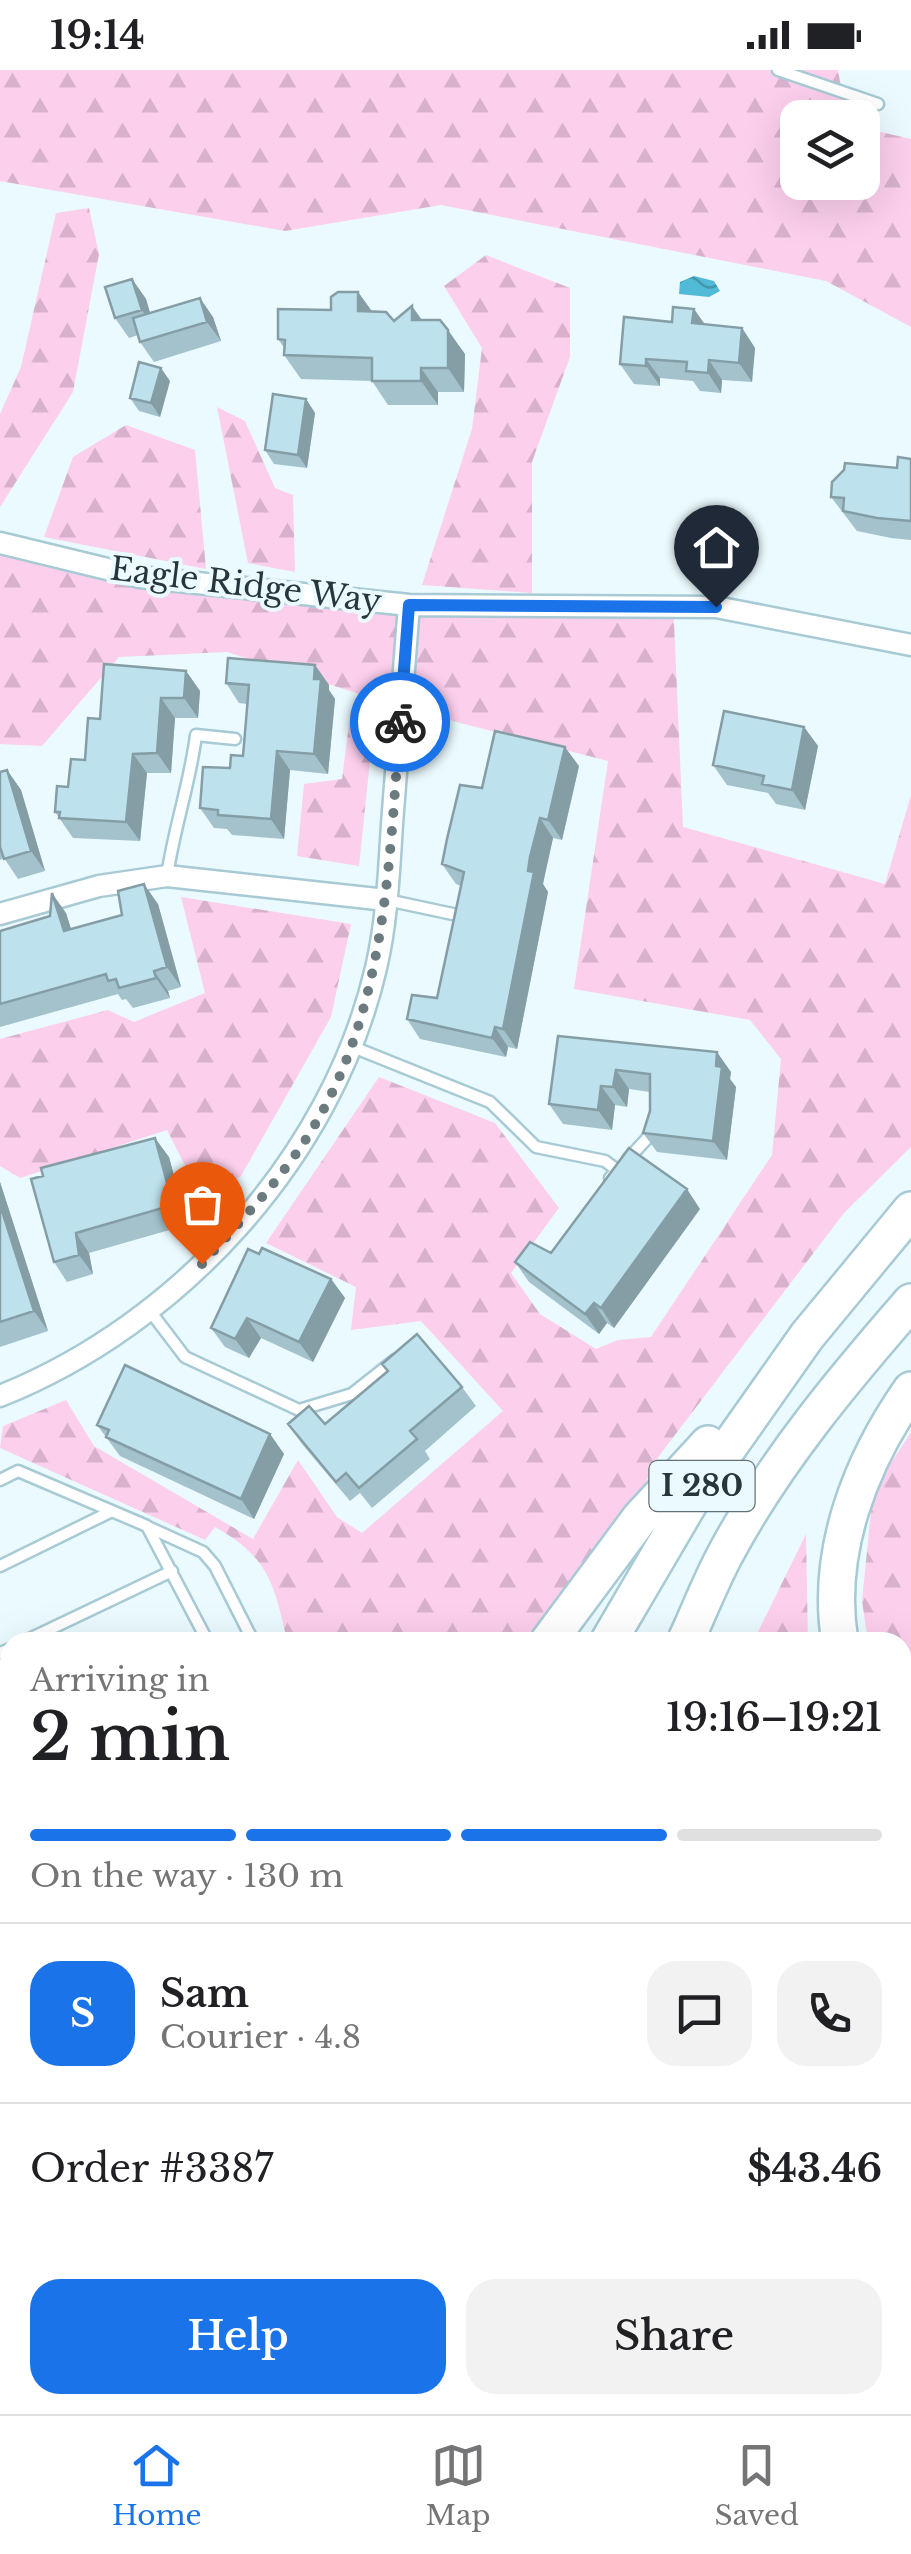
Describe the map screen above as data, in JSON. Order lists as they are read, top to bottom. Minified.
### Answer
{"streets":{"highway":["I 280"],"street":["Eagle Ridge Way"]},"page":{"status":"19:14","heading":["2 min","Arriving in","19:16–19:21"],"panel":["Sam","Courier · 4.8","Order #3387","$43.46"],"bar":"On the way · 130 m","round":"S","buttons":["Help","Share"],"tabs":["Home","Map","Saved"]}}
